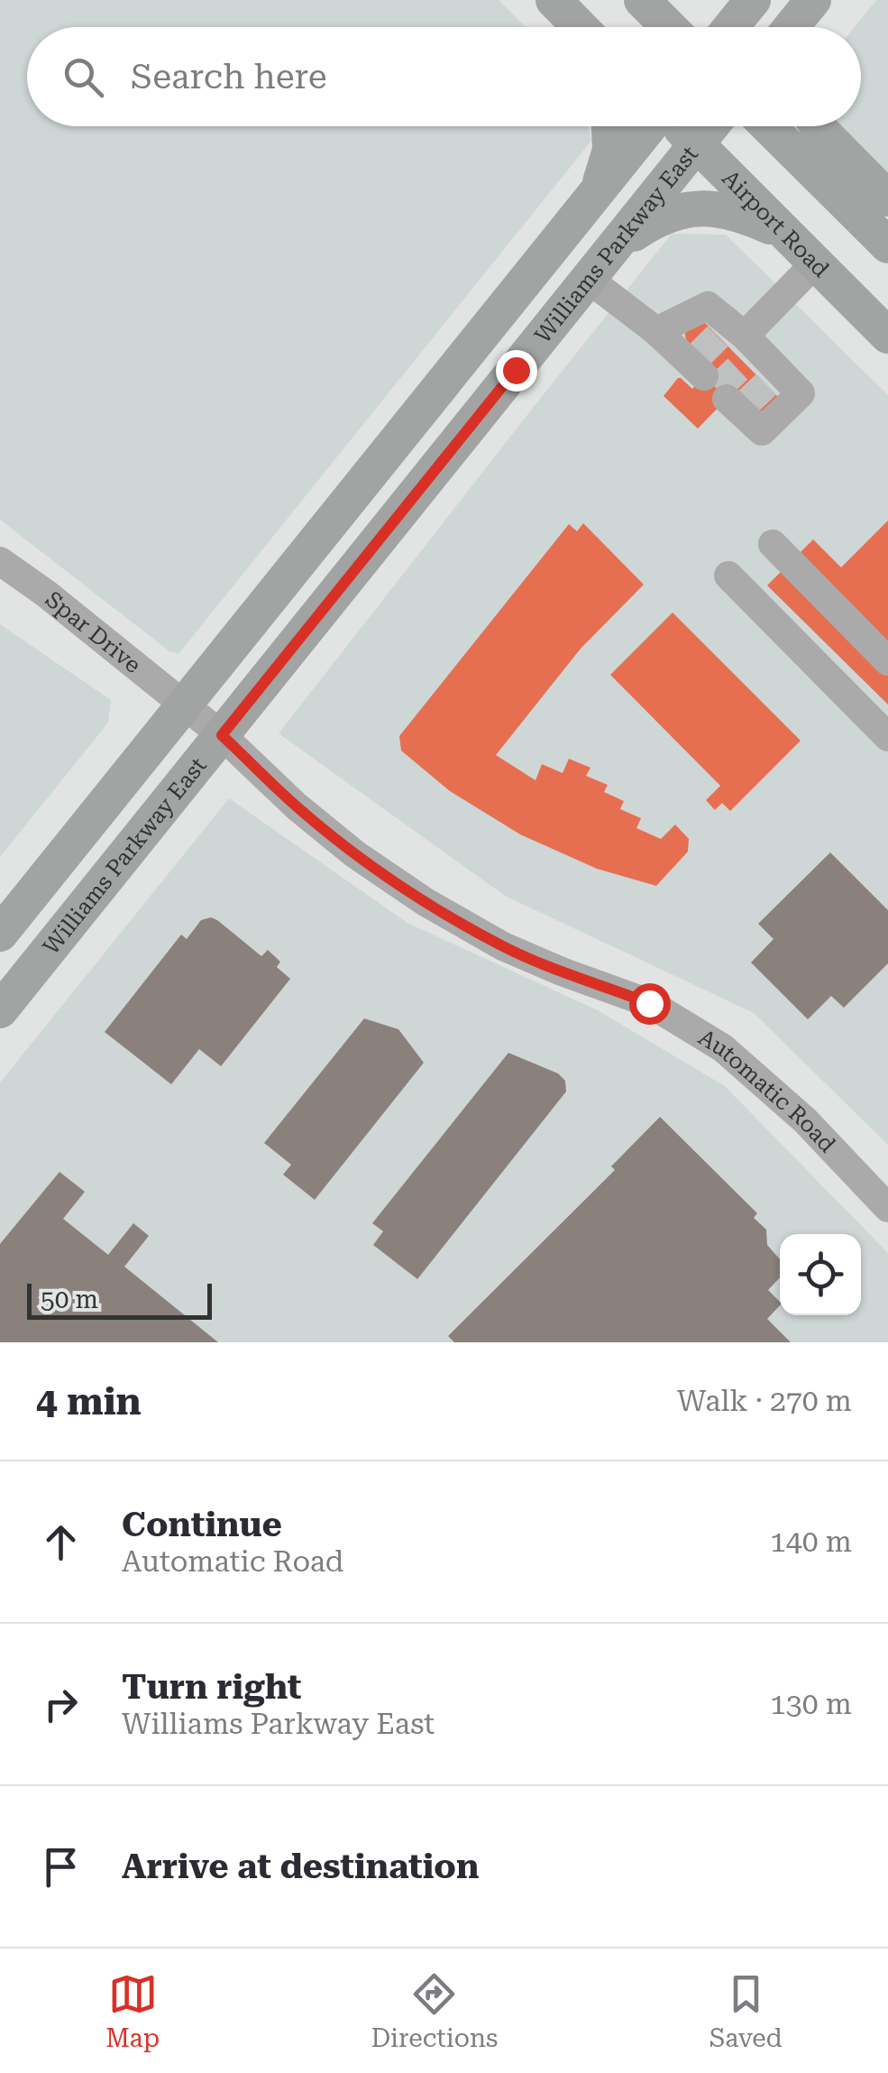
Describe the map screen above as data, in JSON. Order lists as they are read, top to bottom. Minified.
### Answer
{"streets":{"main road":["Airport Road","Williams Parkway East"],"street":["Spar Drive","Automatic Road"]},"crossings":[["Airport Road","Williams Parkway East"],["Williams Parkway East","Spar Drive"],["Williams Parkway East","Automatic Road"],["Spar Drive","Automatic Road"]],"scale_bar":"50 m","page":{"search":"Search here","scale":"50 m","heading":["4 min","Walk · 270 m"],"list":[["Continue","Automatic Road","140 m"],["Turn right","Williams Parkway East","130 m"],"Arrive at destination"],"nav":["Map","Directions","Saved"]}}
